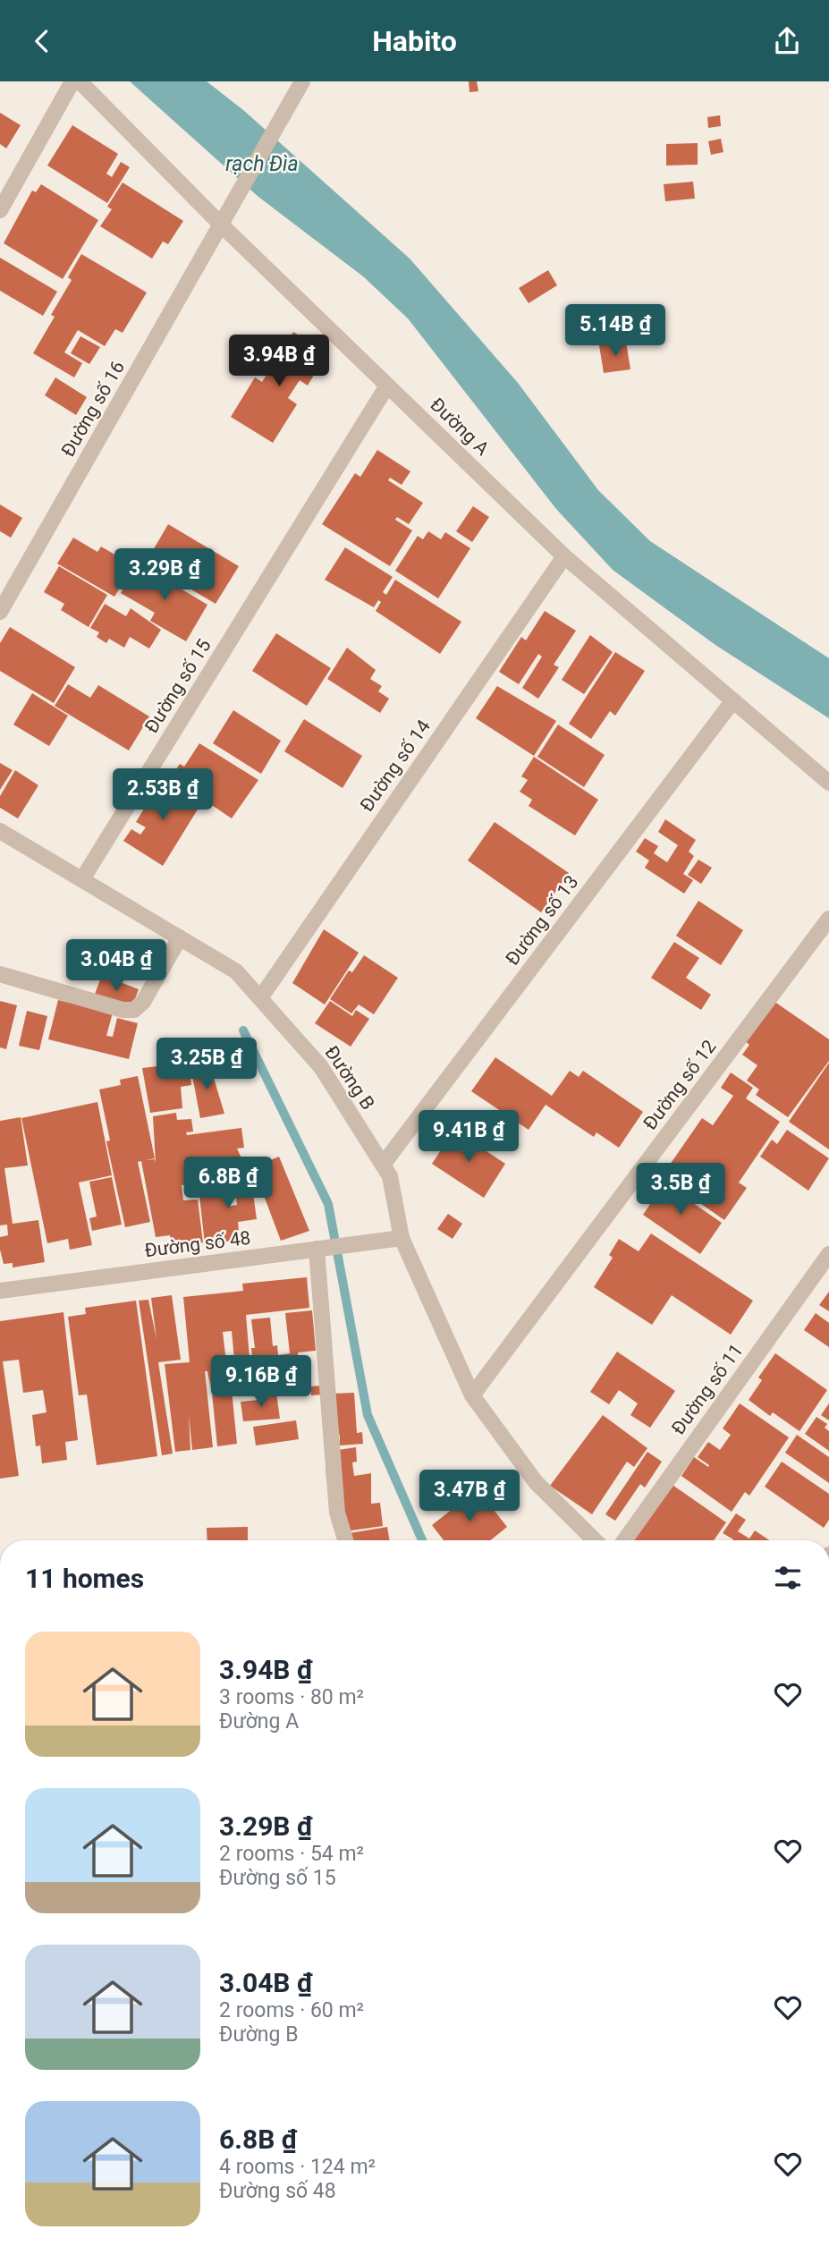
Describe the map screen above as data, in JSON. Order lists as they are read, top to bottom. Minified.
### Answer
{"streets":{"street":["Đường số 16","Đường A","Đường số 15","Đường số 14","Đường số 13","Đường B","Đường số 12","Đường số 48","Đường số 11"]},"crossings":[["Đường số 16","Đường A"],["Đường A","Đường số 15"],["Đường A","Đường số 14"],["Đường A","Đường số 13"],["Đường số 15","Đường B"],["Đường số 14","Đường B"],["Đường số 13","Đường B"],["Đường B","Đường số 12"],["Đường B","Đường số 48"]],"water":["rạch Đìa"],"page":{"header":"Habito","price":["5.14B ₫","3.94B ₫","3.29B ₫","2.53B ₫","3.04B ₫","3.25B ₫","9.41B ₫","6.8B ₫","3.5B ₫","9.16B ₫","3.47B ₫"],"heading":"11 homes","list":[{"name":"3.94B ₫","note":"3 rooms · 80 m² · Đường A"},{"name":"3.29B ₫","note":"2 rooms · 54 m² · Đường số 15"},{"name":"3.04B ₫","note":"2 rooms · 60 m² · Đường B"},{"name":"6.8B ₫","note":"4 rooms · 124 m² · Đường số 48"}]}}
